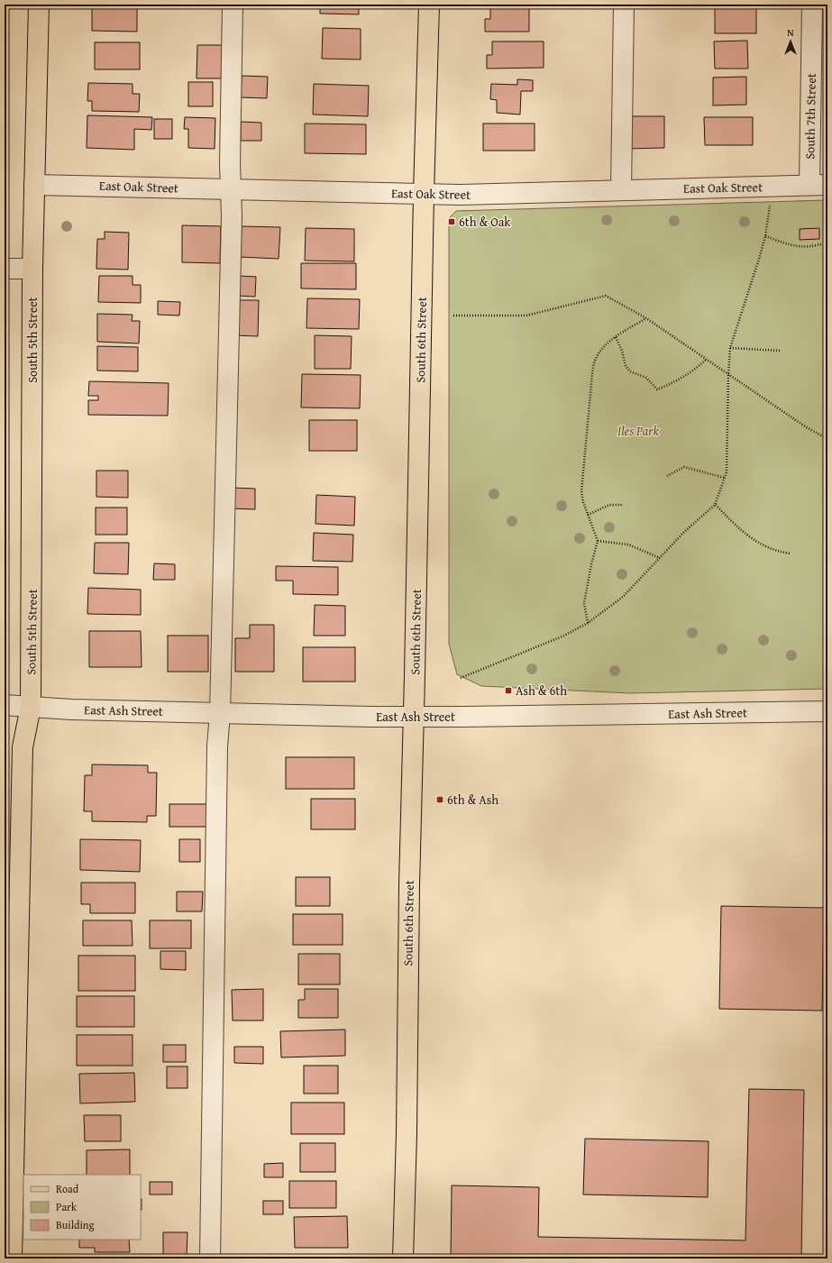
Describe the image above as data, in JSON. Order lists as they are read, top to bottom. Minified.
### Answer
{"streets":{"main road":["South 5th Street","South 6th Street"],"street":["South 7th Street","East Oak Street","East Ash Street"]},"crossings":[["South 7th Street","East Oak Street"],["East Oak Street","South 5th Street"],["East Oak Street","South 6th Street"],["South 5th Street","East Ash Street"],["South 6th Street","East Ash Street"]],"parks":["Iles Park"],"places":{"transit":["6th & Oak","Ash & 6th","6th & Ash"]},"legend":["Road","Park","Building"],"north":"top"}
